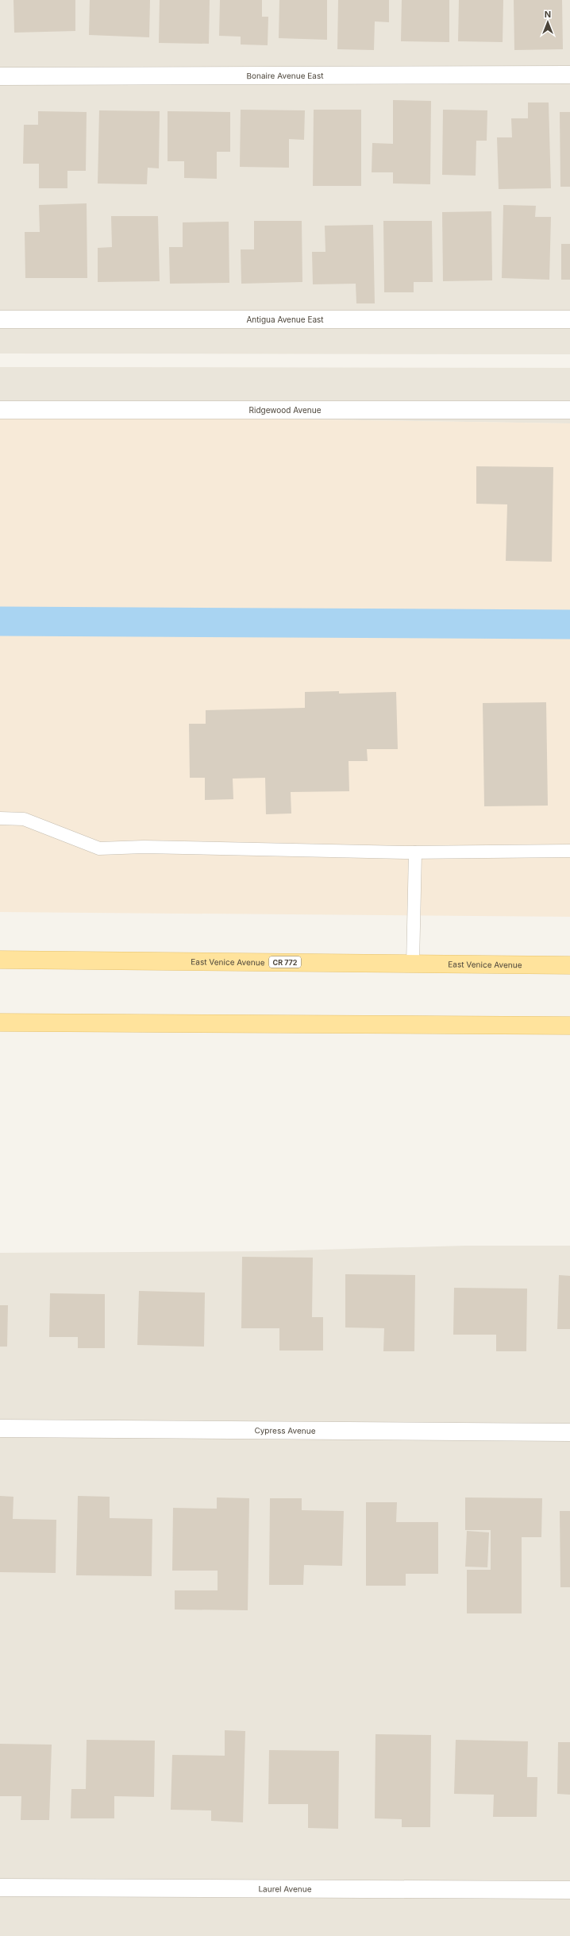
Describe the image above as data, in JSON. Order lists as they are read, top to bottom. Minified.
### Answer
{"streets":{"main road":["East Venice Avenue","CR 772"],"street":["Bonaire Avenue East","Antigua Avenue East","Ridgewood Avenue","Cypress Avenue","Laurel Avenue"]},"north":"top"}
